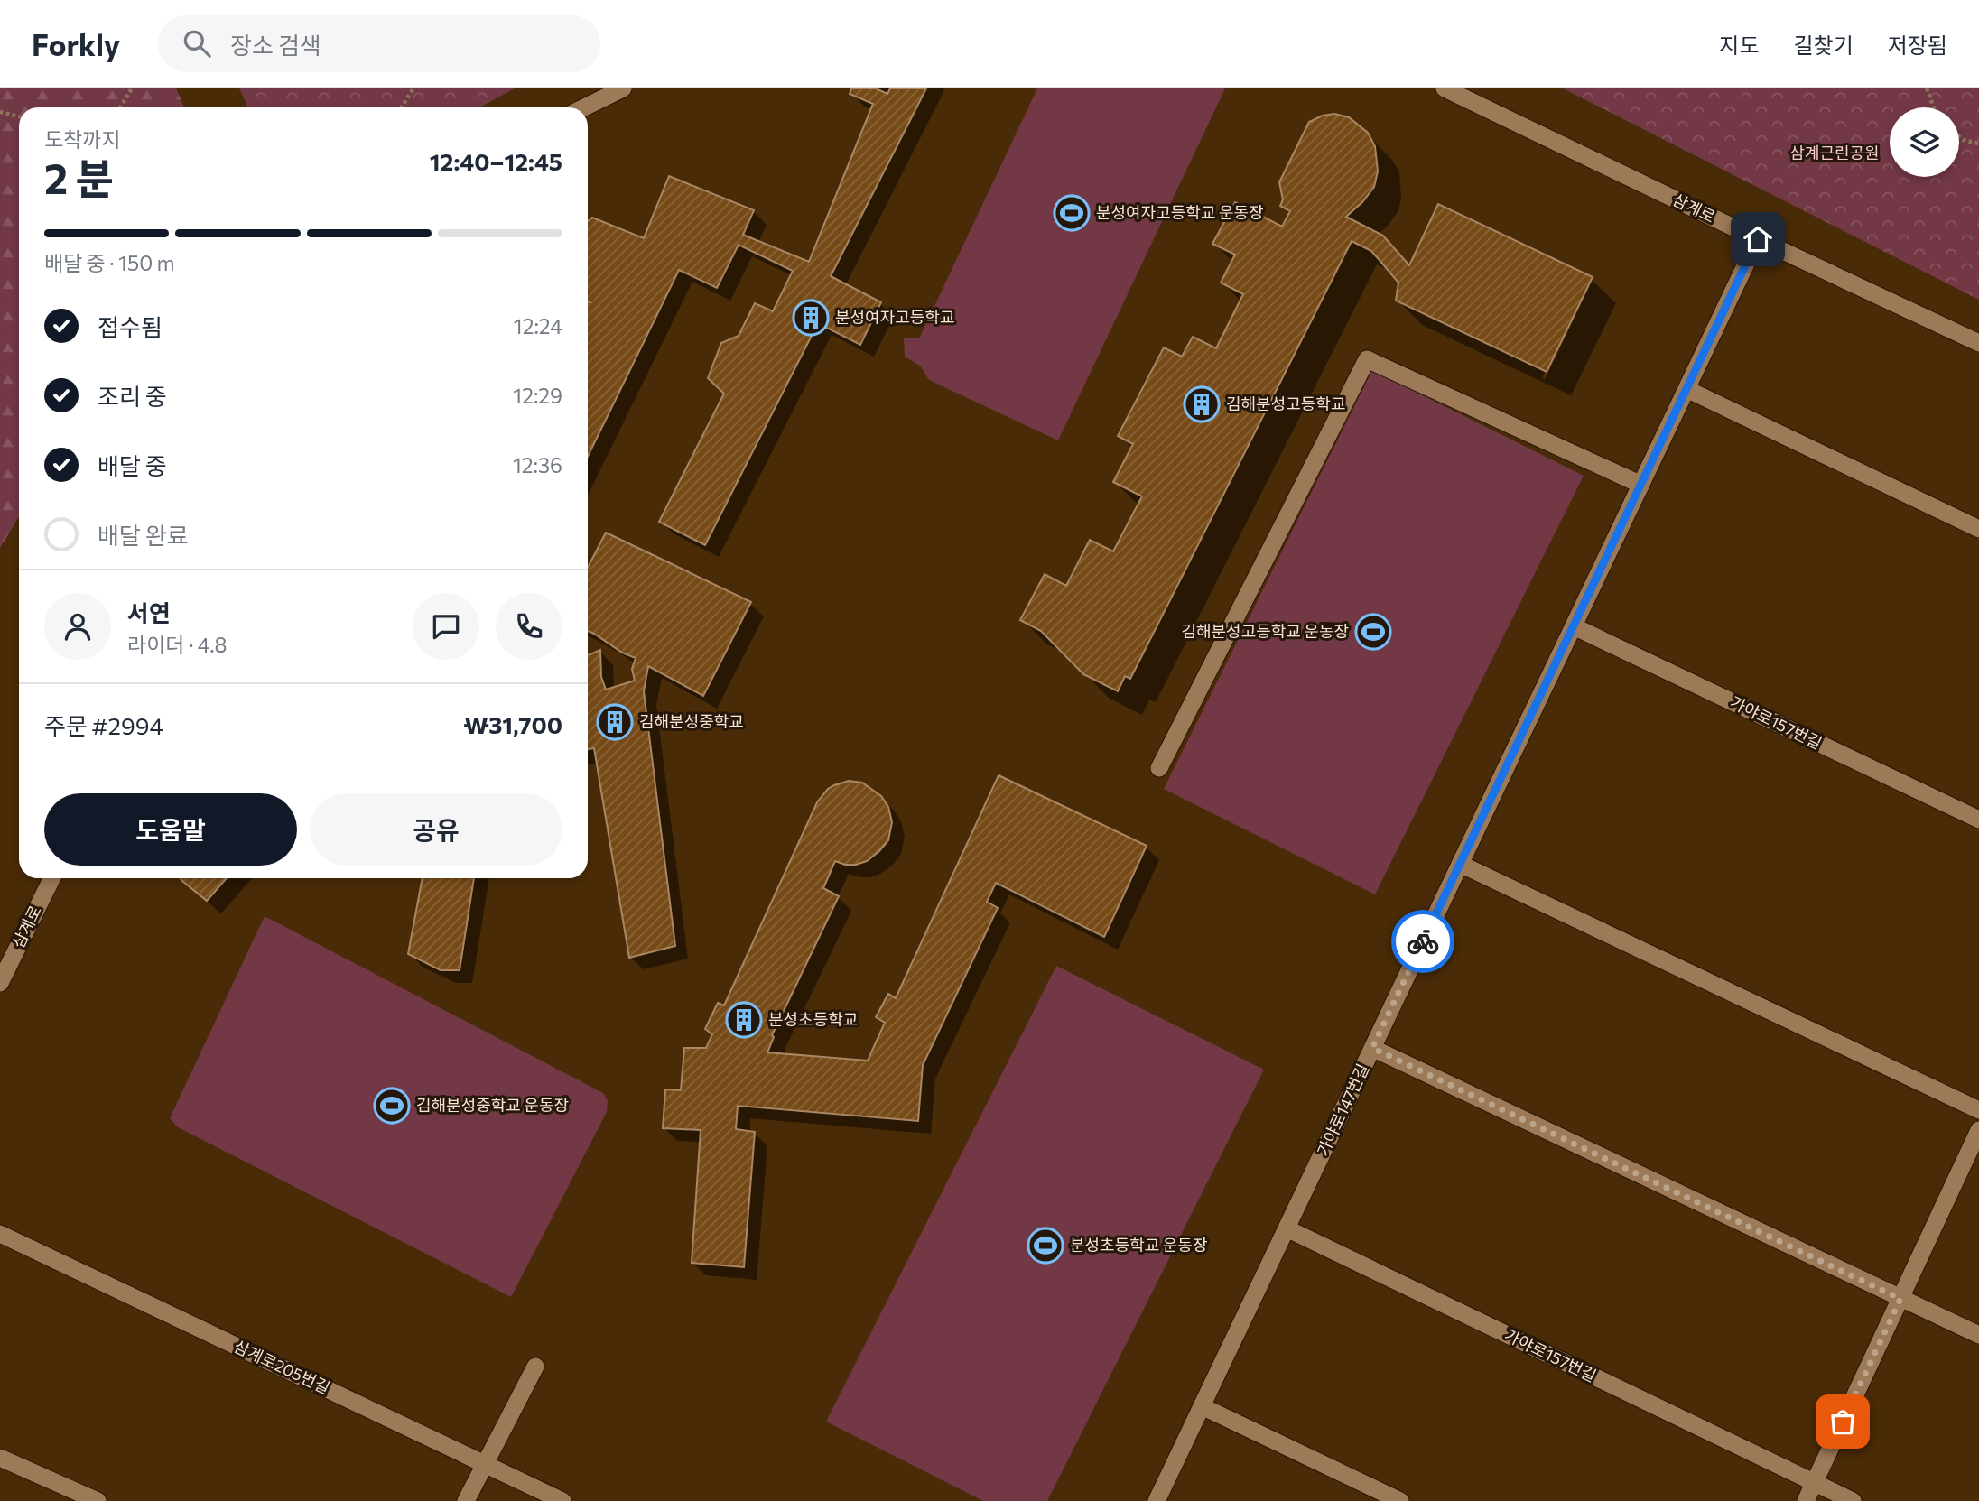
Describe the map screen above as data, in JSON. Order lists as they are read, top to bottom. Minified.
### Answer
{"streets":{"street":["삼계로","가야로157번길","가야로147번길","삼계로205번길"]},"crossings":[["삼계로","가야로147번길"],["가야로157번길","가야로147번길"]],"parks":["삼계근린공원"],"places":{"sports":["분성여자고등학교 운동장","김해분성고등학교 운동장","김해분성중학교 운동장","분성초등학교 운동장"],"building":["분성여자고등학교","김해분성고등학교","김해분성중학교","분성초등학교"]},"page":{"header":"Forkly","search":"장소 검색","nav":["지도","길찾기","저장됨"],"heading":["2 분","도착까지","12:40–12:45"],"panel":["서연","라이더 · 4.8","주문 #2994","₩31,700"],"bar":"배달 중 · 150 m","list":[["접수됨","12:24"],["조리 중","12:29"],["배달 중","12:36"],"배달 완료"],"buttons":["도움말","공유"]}}
